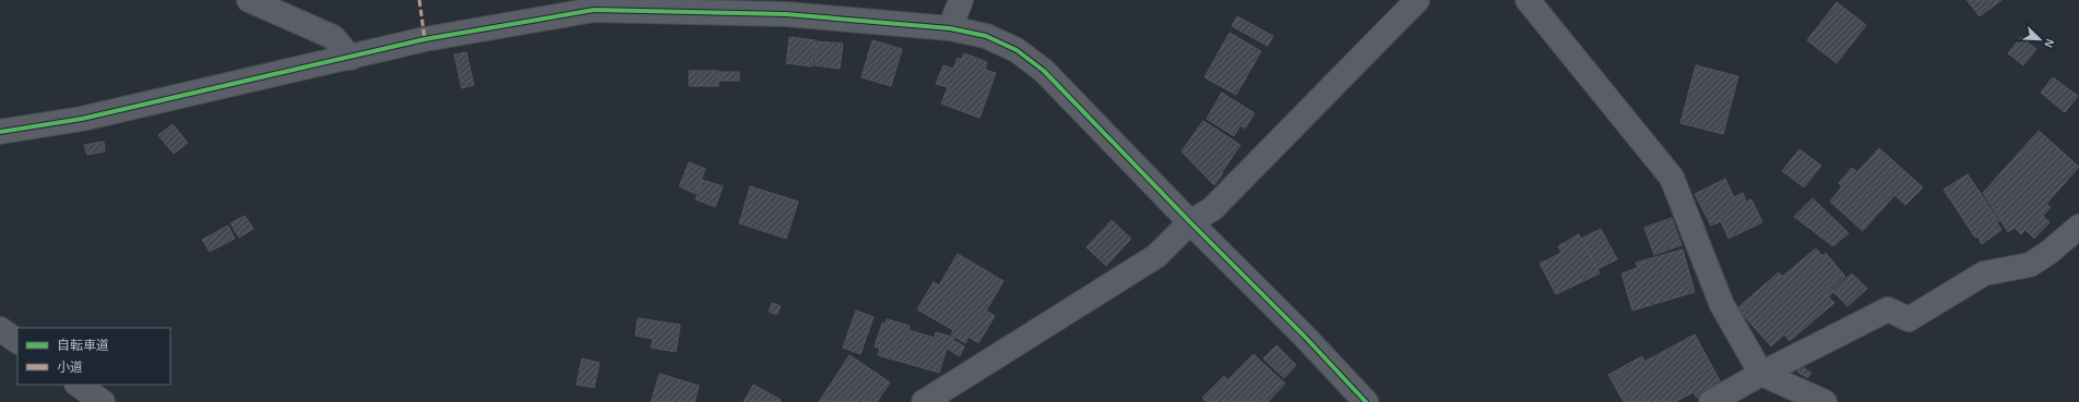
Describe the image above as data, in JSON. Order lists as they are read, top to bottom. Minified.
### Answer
{"legend":["自転車道","小道"],"north":"bottom right"}
